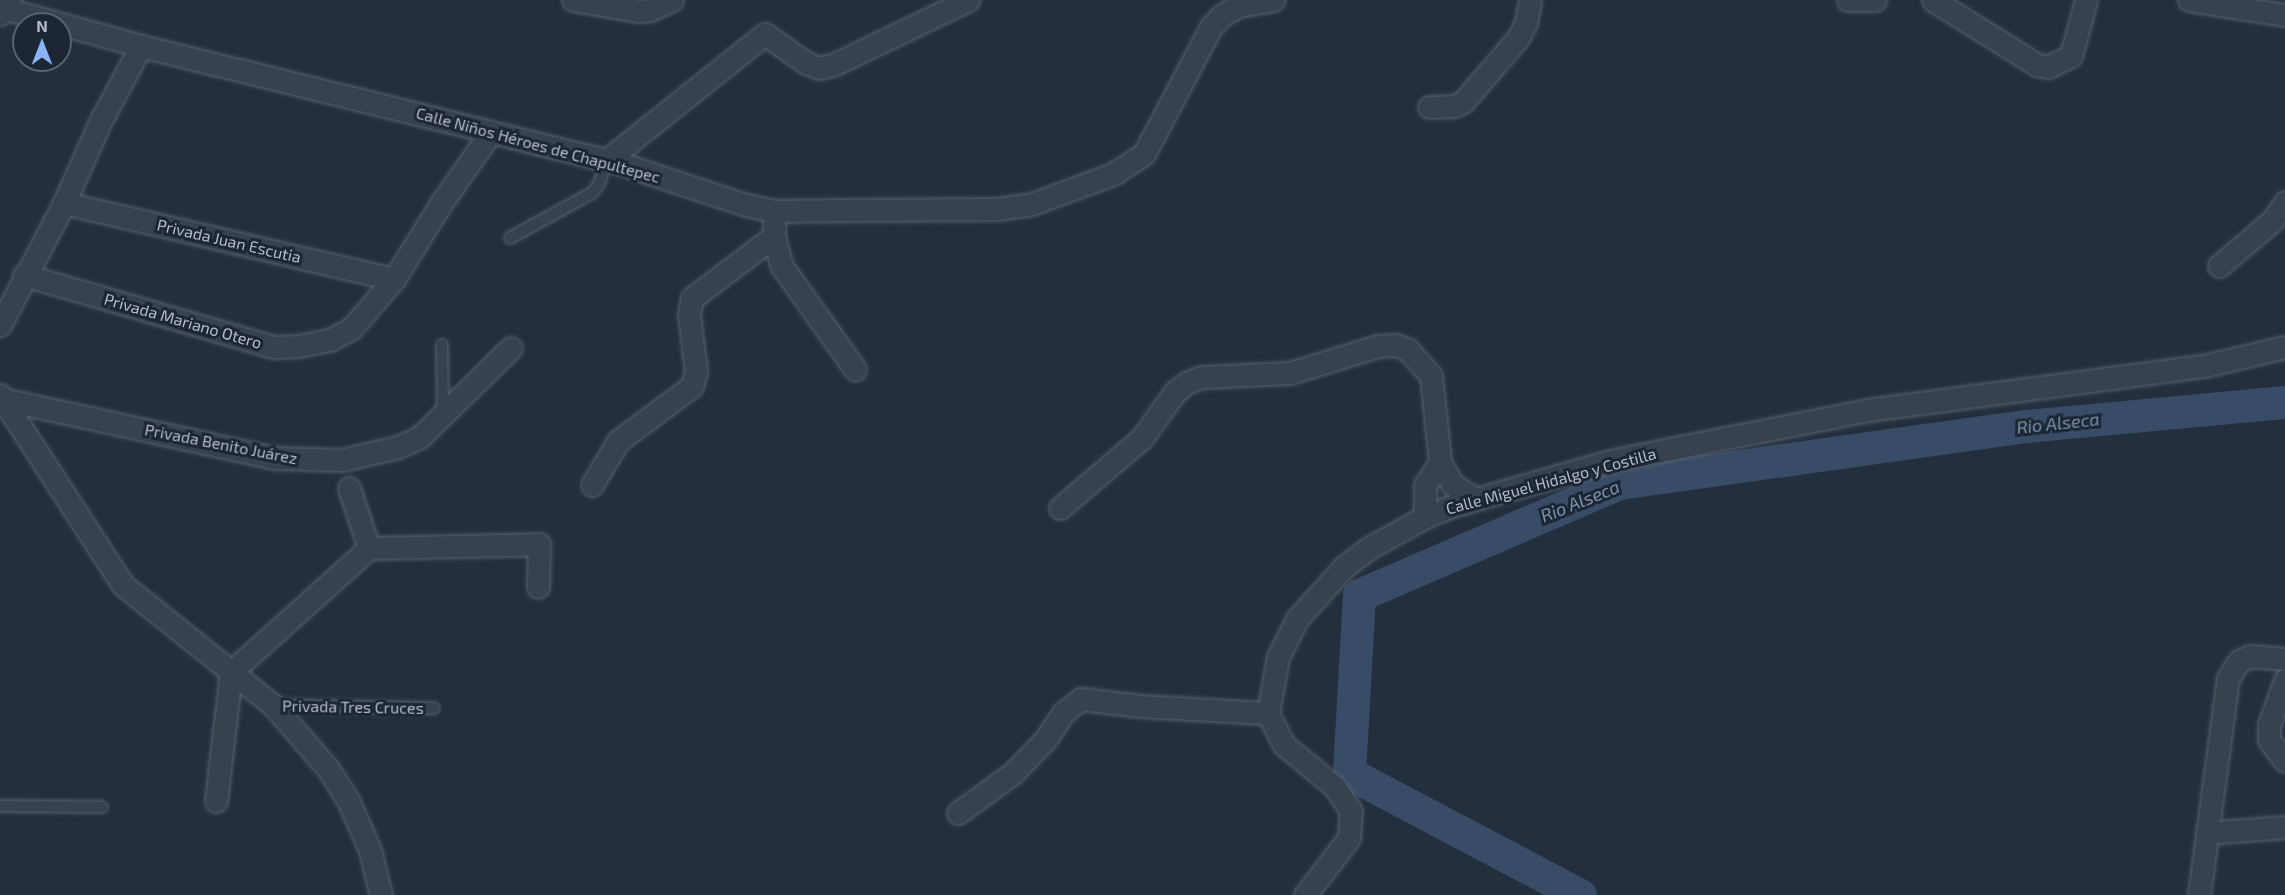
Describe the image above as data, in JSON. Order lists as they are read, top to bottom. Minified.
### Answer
{"streets":{"street":["Calle Niños Héroes de Chapultepec","Privada Juan Escutia","Privada Mariano Otero","Privada Benito Juárez","Calle Miguel Hidalgo y Costilla"],"lane":["Privada Tres Cruces"]},"crossings":[["Calle Niños Héroes de Chapultepec","Privada Mariano Otero"],["Privada Juan Escutia","Privada Mariano Otero"]],"water":["Rio Alseca"],"north":"top"}
